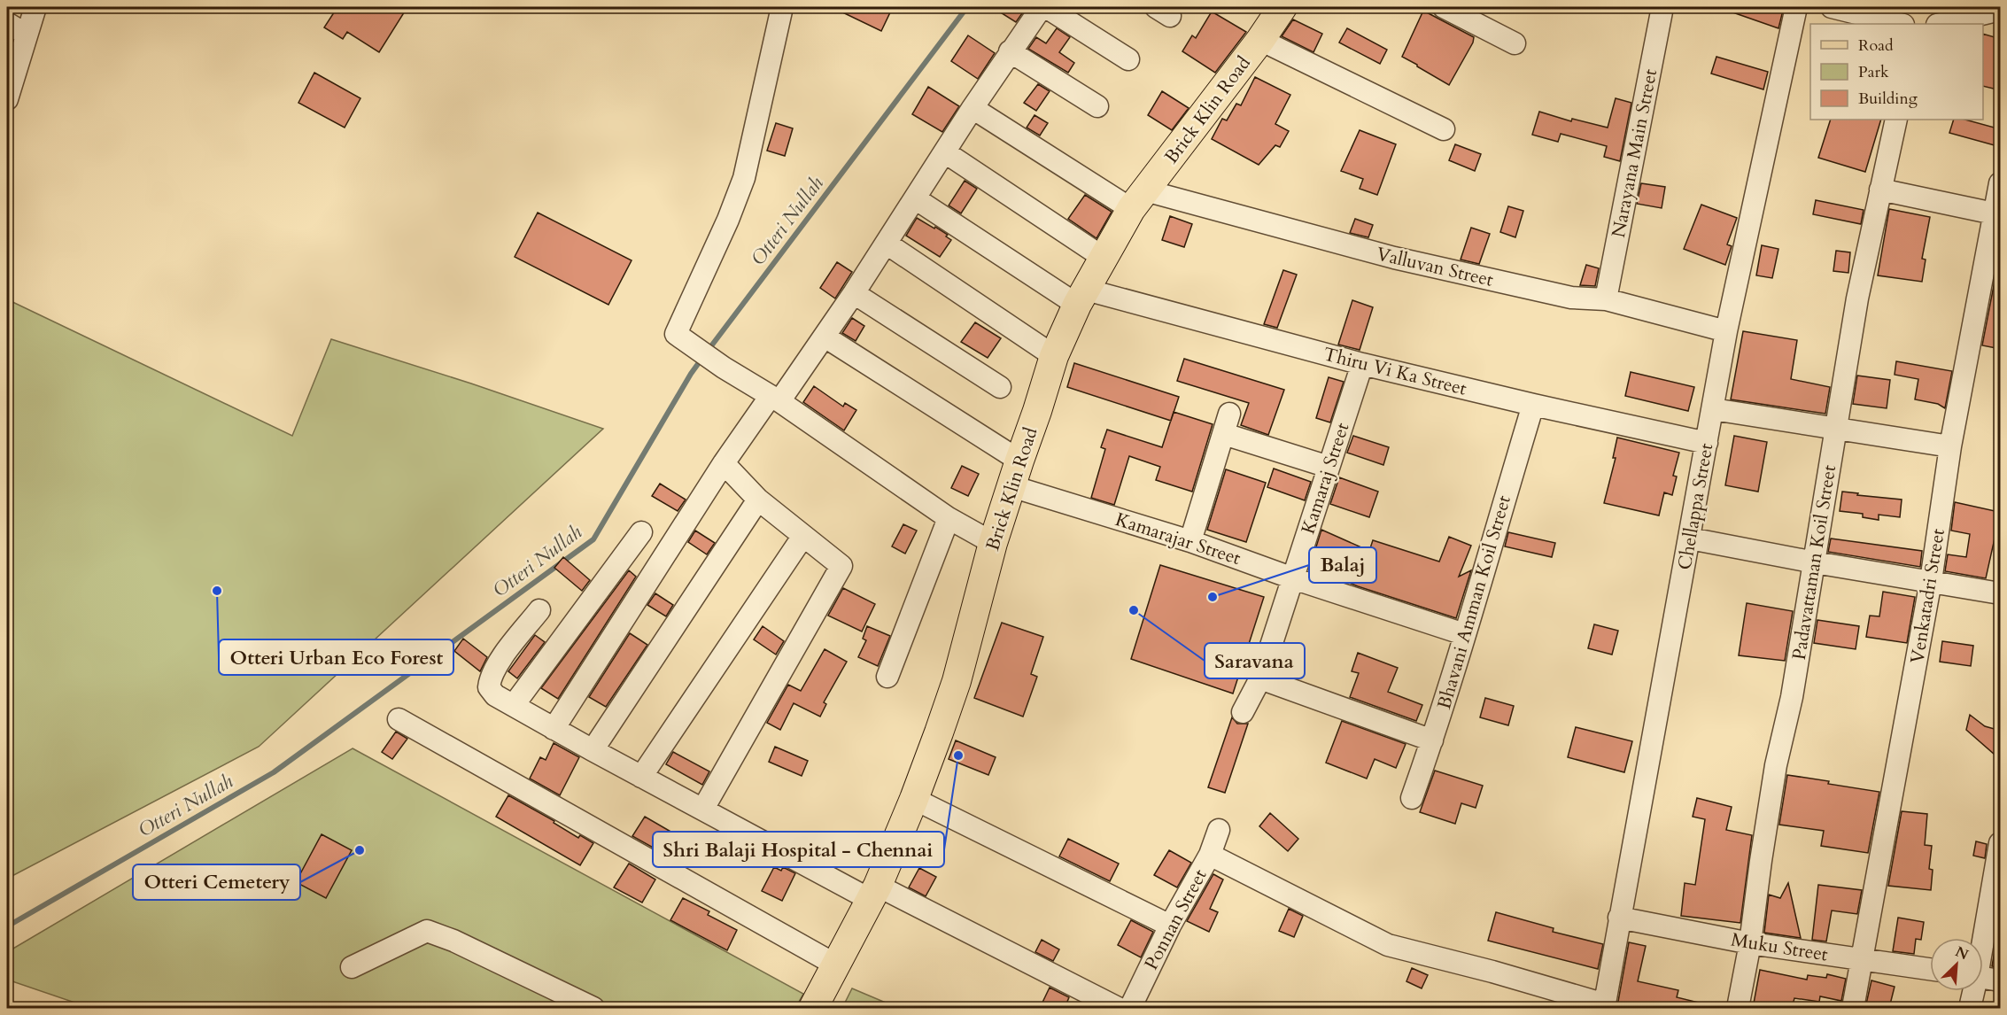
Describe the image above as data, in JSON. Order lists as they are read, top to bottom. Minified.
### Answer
{"streets":{"main road":["Brick Klin Road"],"street":["Narayana Main Street","Valluvan Street","Thiru Vi Ka Street","Kamaraj Street","Chellappa Street","Kamarajar Street","Padavattaman Koil Street","Venkatadri Street","Bhavani Amman Koil Street","Ponnan Street","Muku Street"]},"crossings":[["Brick Klin Road","Valluvan Street"],["Brick Klin Road","Thiru Vi Ka Street"],["Brick Klin Road","Kamarajar Street"],["Narayana Main Street","Valluvan Street"],["Valluvan Street","Chellappa Street"],["Thiru Vi Ka Street","Kamaraj Street"],["Thiru Vi Ka Street","Chellappa Street"],["Thiru Vi Ka Street","Bhavani Amman Koil Street"],["Kamaraj Street","Kamarajar Street"],["Chellappa Street","Muku Street"],["Kamarajar Street","Bhavani Amman Koil Street"],["Padavattaman Koil Street","Muku Street"],["Venkatadri Street","Muku Street"]],"water":["Otteri Nullah"],"places":["Otteri Urban Eco Forest","Balaj","Saravana","Shri Balaji Hospital - Chennai","Otteri Cemetery"],"legend":["Road","Park","Building"],"north":"top right"}
